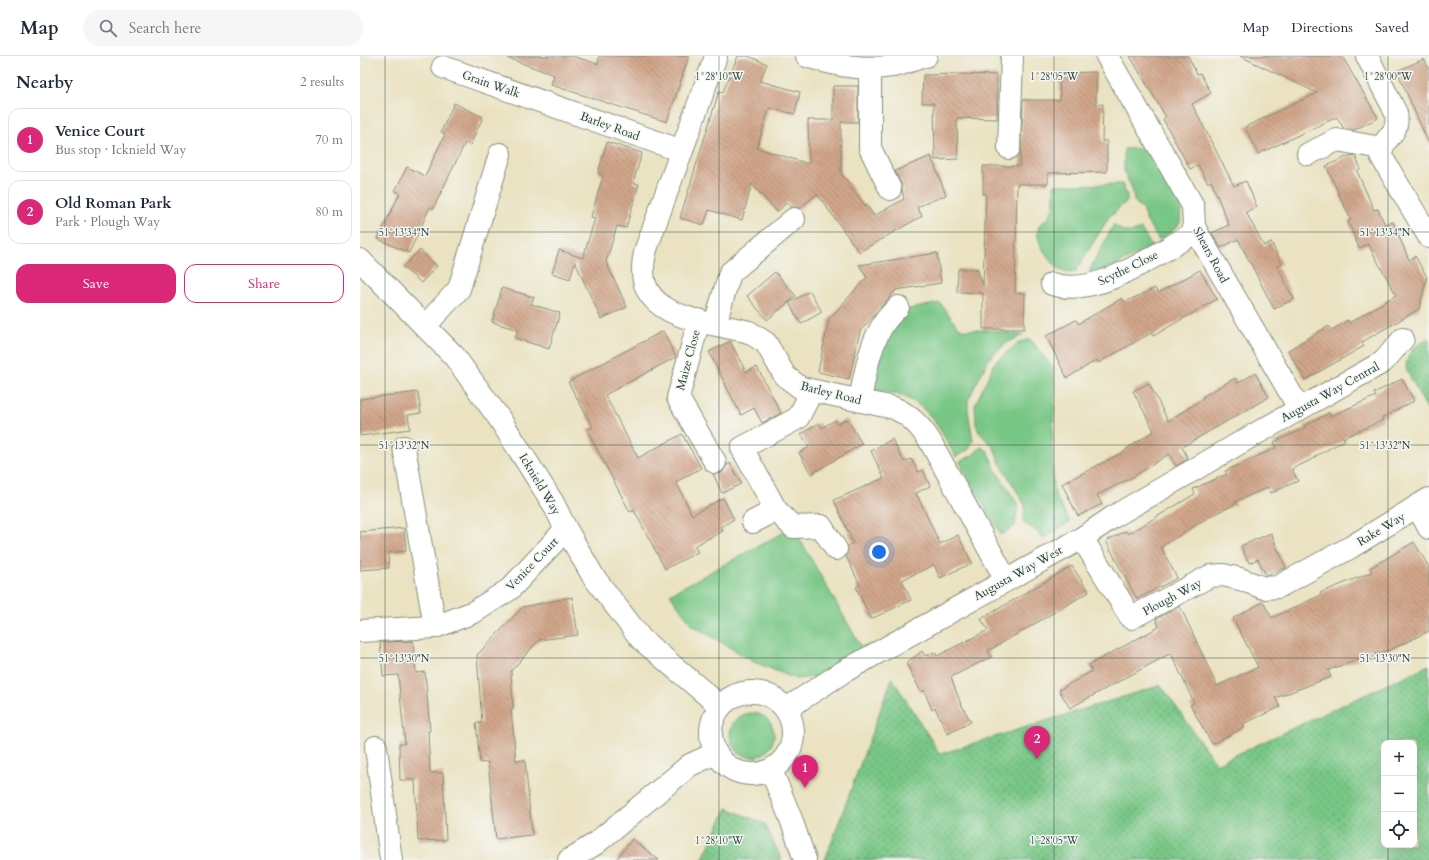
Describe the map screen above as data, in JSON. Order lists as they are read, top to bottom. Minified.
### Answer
{"streets":{"street":["Grain Walk","Barley Road","Shears Road","Scythe Close","Maize Close","Augusta Way Central","Icknield Way","Rake Way","Venice Court","Augusta Way West","Plough Way"]},"crossings":[["Grain Walk","Barley Road"],["Barley Road","Maize Close"],["Barley Road","Augusta Way West"],["Shears Road","Scythe Close"],["Shears Road","Augusta Way Central"],["Augusta Way Central","Augusta Way West"],["Icknield Way","Venice Court"],["Icknield Way","Augusta Way West"],["Rake Way","Plough Way"],["Augusta Way West","Plough Way"]],"page":{"header":"Map","search":"Search here","nav":["Map","Directions","Saved"],"heading":["Nearby","2 results"],"list":[{"mark":"1","name":"Venice Court","note":"Bus stop · Icknield Way","value":"70 m"},{"mark":"2","name":"Old Roman Park","note":"Park · Plough Way","value":"80 m"}],"buttons":["Save","Share"],"pins":["2","1"],"map_buttons":["+","−"]},"coordinates":["1°28'10\"W","1°28'05\"W","1°28'00\"W","51°13'34\"N","51°13'32\"N","51°13'30\"N"]}
